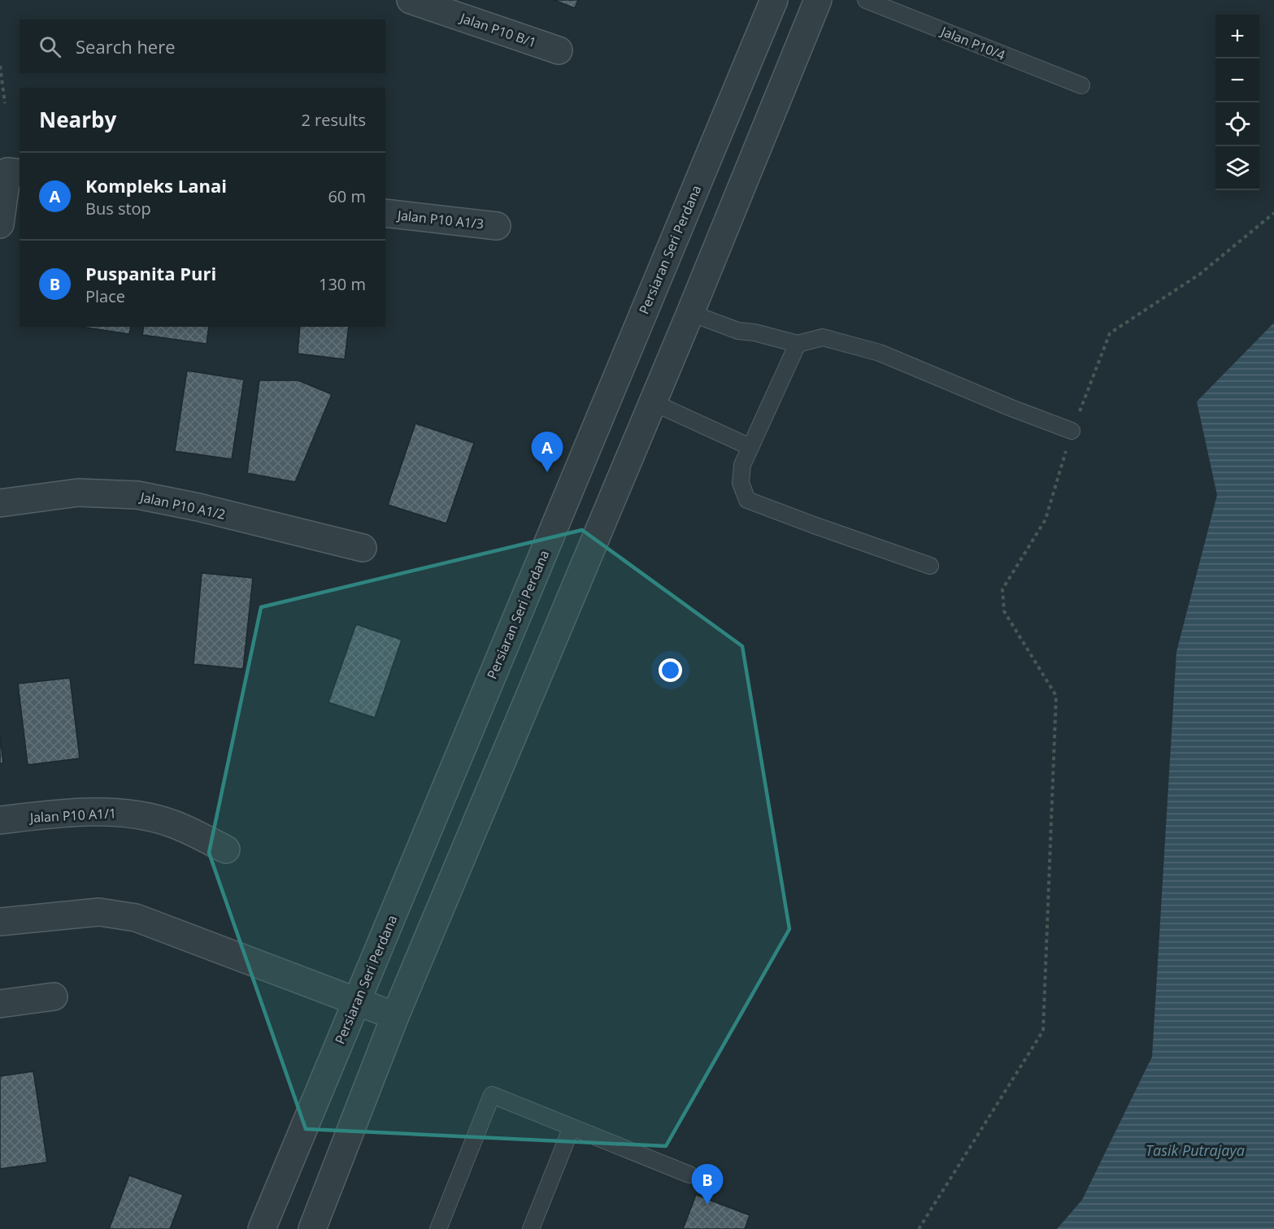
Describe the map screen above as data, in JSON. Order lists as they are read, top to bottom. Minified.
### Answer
{"streets":{"street":["Jalan P10 B/1","Jalan P10 A1/3","Persiaran Seri Perdana","Jalan P10 A1/2","Jalan P10 A1/1"],"lane":["Jalan P10/4"]},"water":["Tasik Putrajaya"],"page":{"map_buttons":["+","−"],"search":"Search here","heading":["Nearby","2 results"],"list":[{"mark":"A","name":"Kompleks Lanai","note":"Bus stop","value":"60 m"},{"mark":"B","name":"Puspanita Puri","note":"Place","value":"130 m"}],"pins":["A","B"]}}
